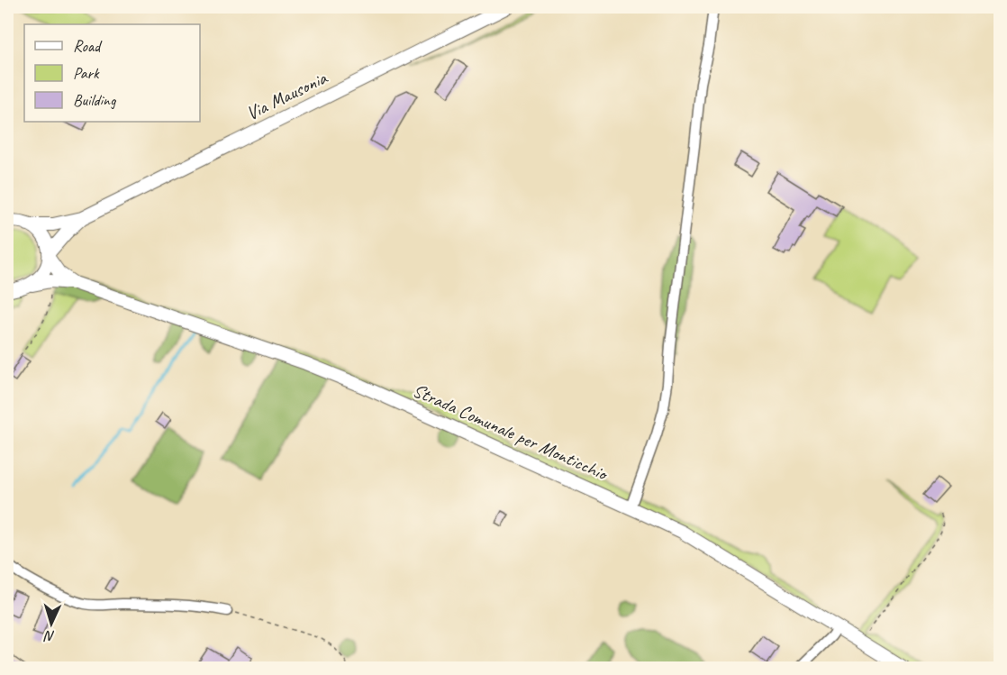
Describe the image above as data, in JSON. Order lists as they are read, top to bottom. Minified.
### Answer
{"streets":{"main road":["Via Mausonia","Strada Comunale per Monticchio"]},"crossings":[["Via Mausonia","Strada Comunale per Monticchio"]],"legend":["Road","Park","Building"],"north":"bottom"}
